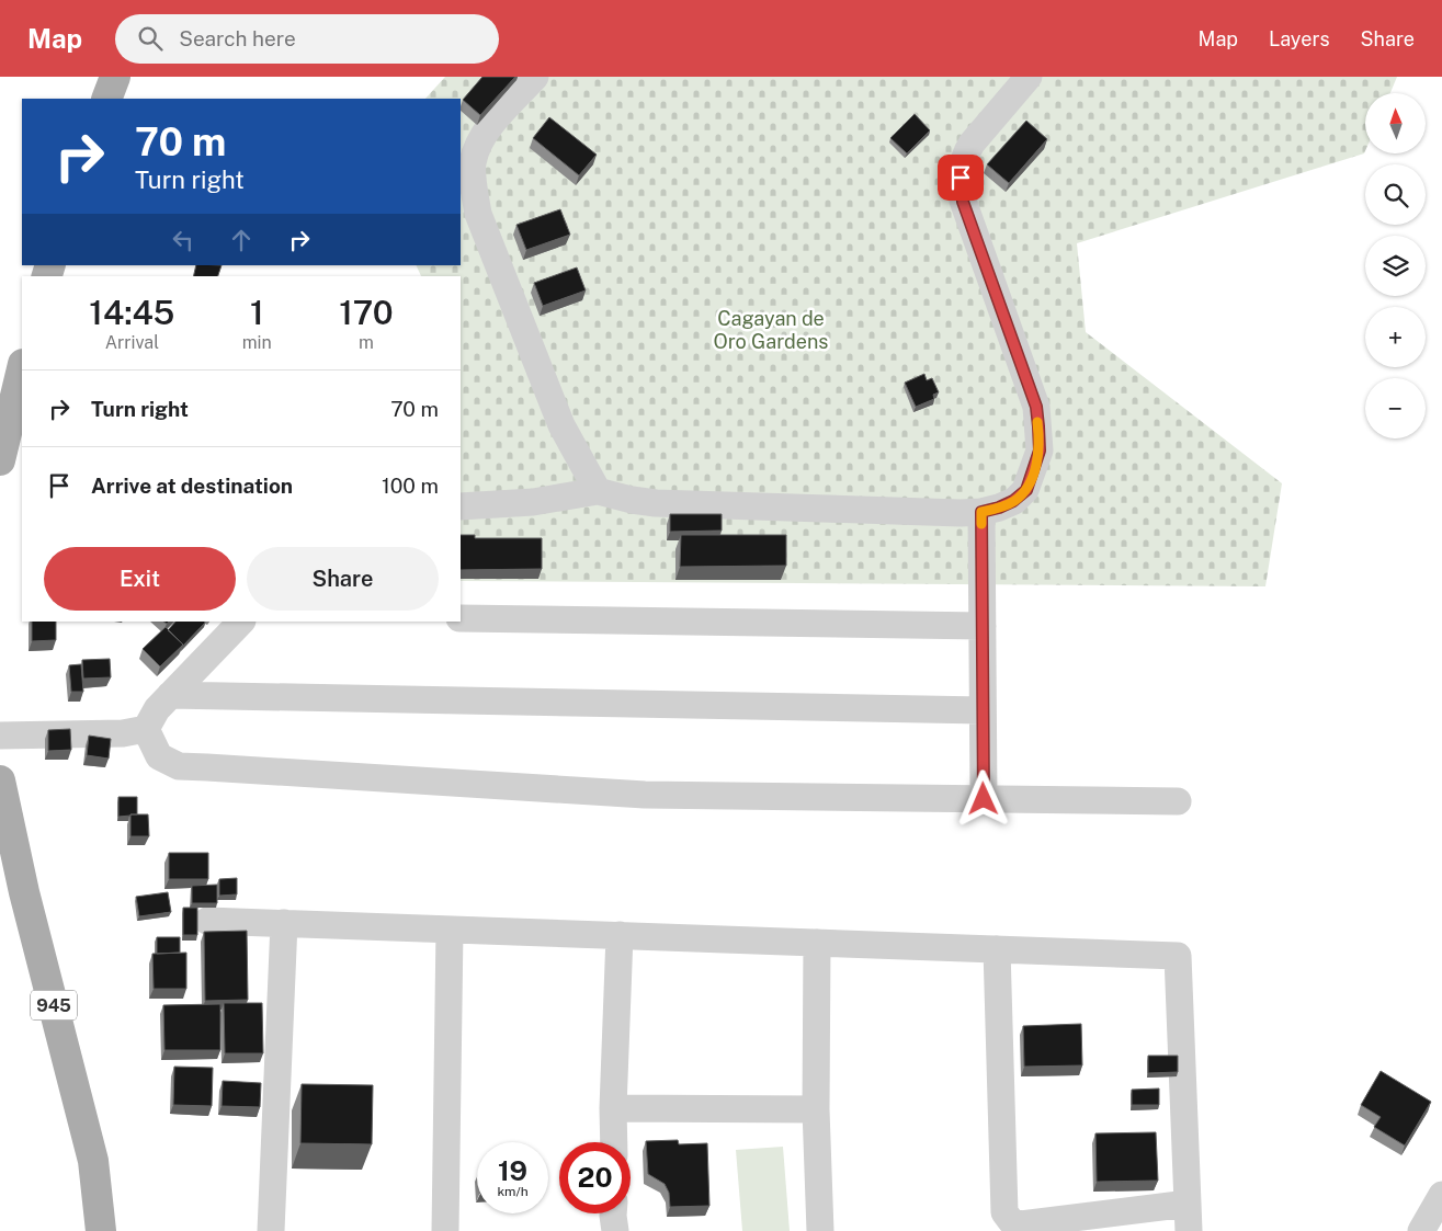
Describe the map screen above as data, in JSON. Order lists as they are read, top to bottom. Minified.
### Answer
{"streets":{"main road":["945"]},"parks":["Cagayan de Oro Gardens"],"north":"top","page":{"header":"Map","search":"Search here","nav":["Map","Layers","Share"],"map_buttons":["+","−"],"turn":["70 m","Turn right"],"eta":["14:45","Arrival","1","min","170","m"],"list":[{"name":"Turn right","value":"70 m"},{"name":"Arrive at destination","value":"100 m"}],"buttons":["Exit","Share"],"speed":"19 km/h","limit":"20"}}
